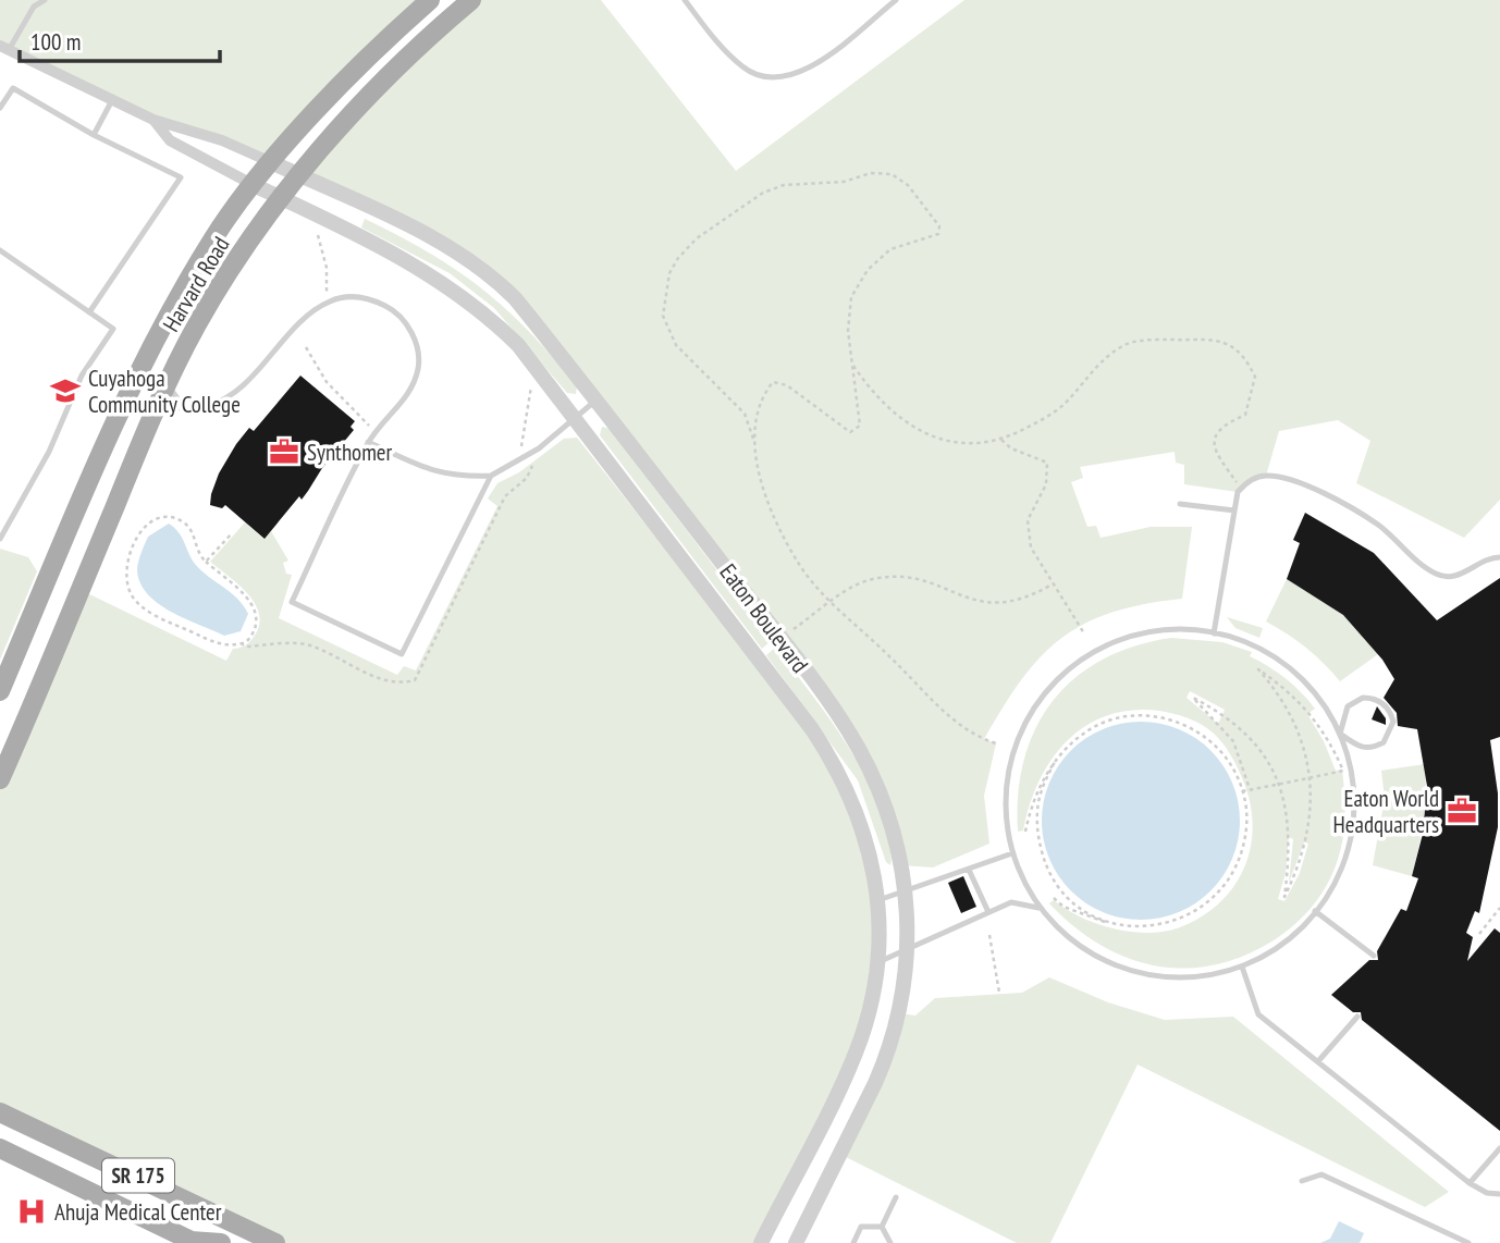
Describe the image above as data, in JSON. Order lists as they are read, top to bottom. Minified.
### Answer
{"streets":{"main road":["Harvard Road","SR 175"],"street":["Eaton Boulevard"]},"crossings":[["Harvard Road","Eaton Boulevard"]],"places":{"school or university":["Cuyahoga Community College"],"office":["Synthomer","Eaton World Headquarters"],"hospital":["Ahuja Medical Center"]},"scale_bar":"100 m"}
